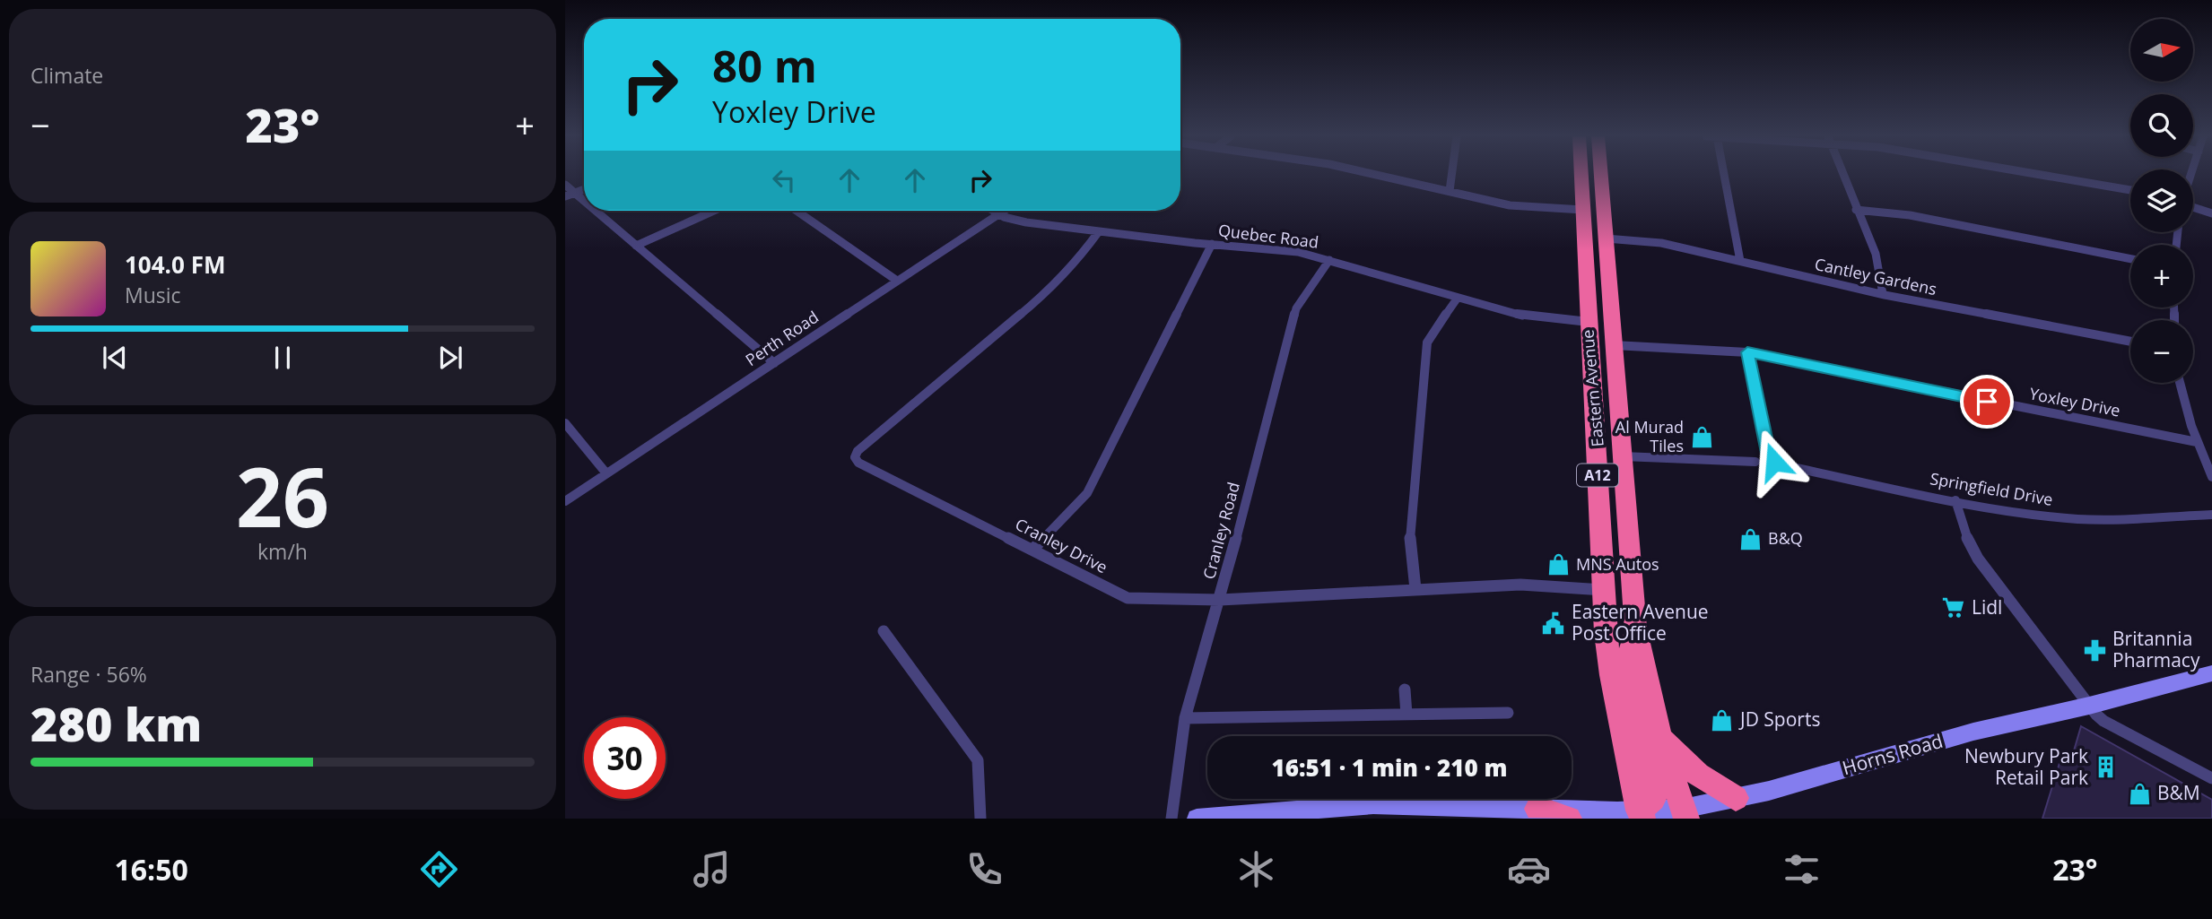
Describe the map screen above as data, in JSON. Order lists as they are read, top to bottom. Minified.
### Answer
{"streets":{"highway":["Eastern Avenue","A12"],"street":["Quebec Road","Cantley Gardens","Perth Road","Yoxley Drive","Springfield Drive","Cranley Road","Cranley Drive","Horns Road"]},"crossings":[["Quebec Road","Perth Road"],["Quebec Road","Eastern Avenue"],["Quebec Road","Cranley Road"],["Quebec Road","Cranley Drive"],["Cantley Gardens","Eastern Avenue"],["Eastern Avenue","Yoxley Drive"],["Eastern Avenue","Cranley Drive"],["Eastern Avenue","Horns Road"],["Yoxley Drive","Springfield Drive"],["Cranley Road","Cranley Drive"]],"places":{"shop":["Al Murad Tiles","B&Q","MNS Autos","JD Sports","B&M"],"supermarket":["Lidl"],"public building":["Eastern Avenue Post Office"],"pharmacy":["Britannia Pharmacy"],"building":["Newbury Park Retail Park"]},"north":"right","page":{"tile":["Climate",["26","km/h"],["Range · 56%","280 km"]],"map_buttons":["+","−"],"turn":["80 m","Yoxley Drive"],"heat":["−","23°","+"],"song":["104.0 FM","Music"],"limit":"30","trip":"16:51 · 1 min · 210 m","tabs":["16:50","23°"]}}
